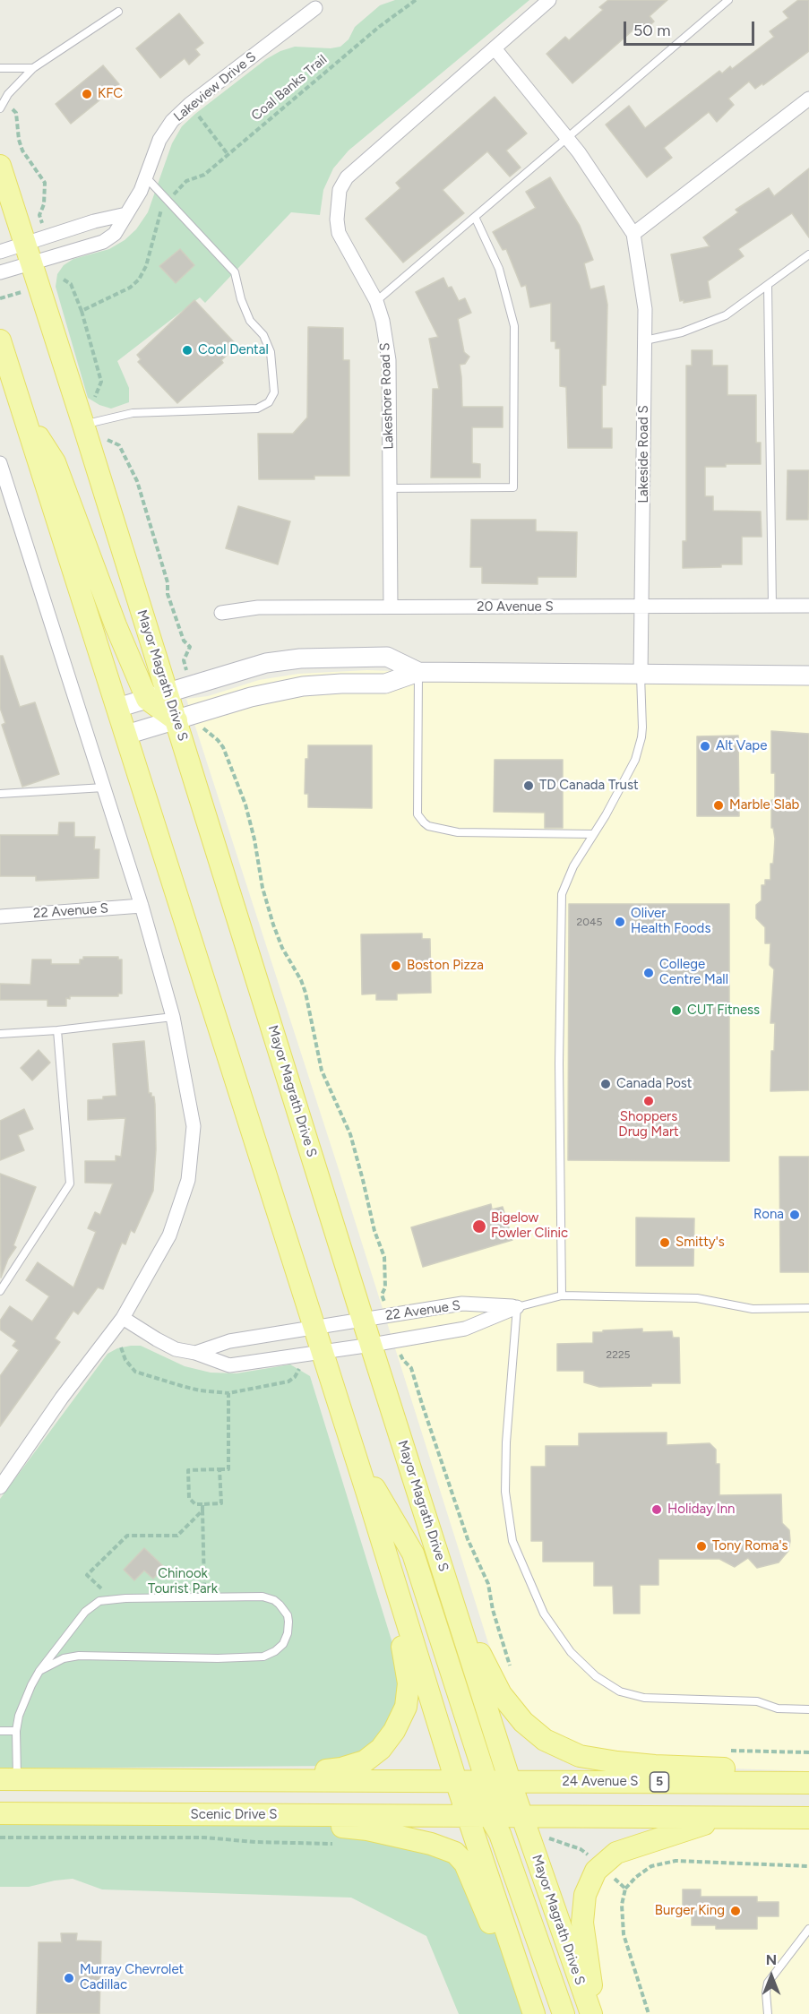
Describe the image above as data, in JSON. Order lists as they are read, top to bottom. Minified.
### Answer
{"streets":{"main road":["Mayor Magrath Drive S","24 Avenue S","5","Scenic Drive S"],"street":["Lakeview Drive S","Lakeshore Road S","Lakeside Road S","20 Avenue S","22 Avenue S"],"path":["Coal Banks Trail"]},"crossings":[["Lakeview Drive S","Mayor Magrath Drive S"],["Lakeshore Road S","Lakeside Road S"],["Lakeshore Road S","20 Avenue S"],["Lakeside Road S","20 Avenue S"],["Mayor Magrath Drive S","22 Avenue S"],["Mayor Magrath Drive S","24 Avenue S"]],"parks":["Chinook Tourist Park"],"places":["KFC","Cool Dental","Alt Vape","TD Canada Trust","Marble Slab","Oliver Health Foods","Boston Pizza","College Centre Mall","CUT Fitness","Canada Post","Shoppers Drug Mart","Rona","Bigelow Fowler Clinic","Smitty's","Holiday Inn","Tony Roma's","Burger King","Murray Chevrolet Cadillac"],"house_numbers":["2045","2225"],"scale_bar":"50 m","north":"top"}
